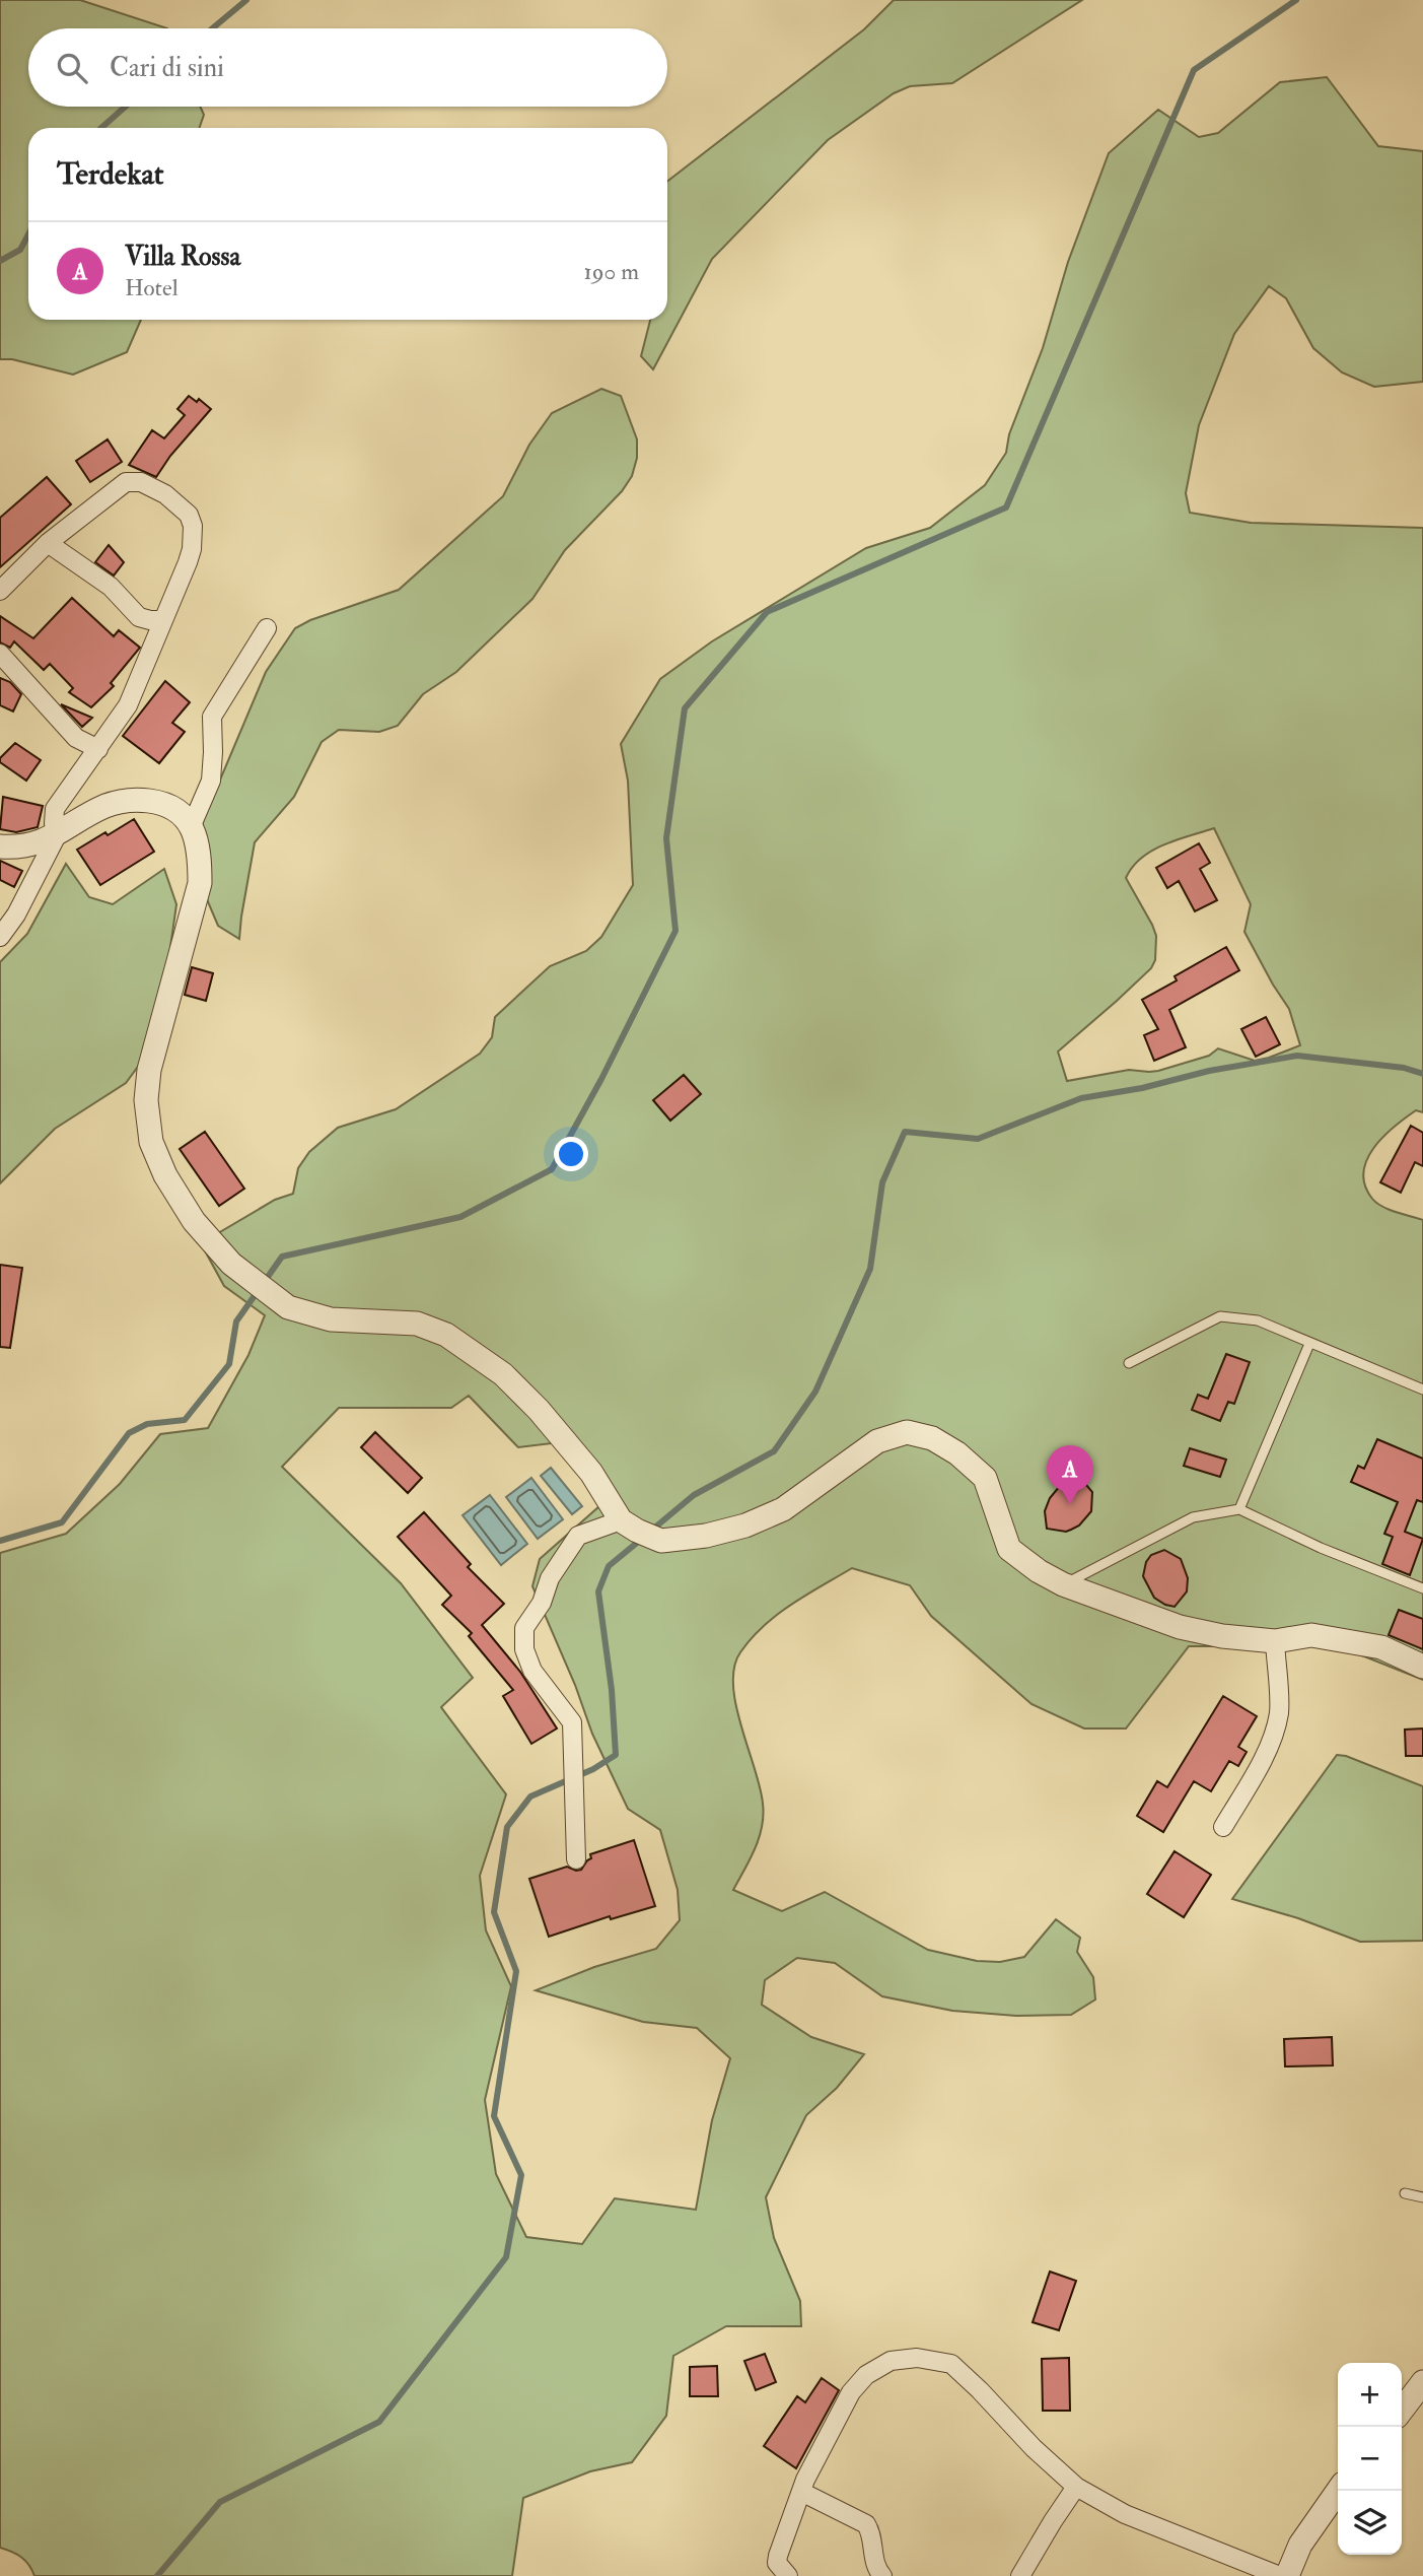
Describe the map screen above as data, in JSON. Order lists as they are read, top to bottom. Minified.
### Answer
{"page":{"search":"Cari di sini","heading":"Terdekat","list":[{"mark":"A","name":"Villa Rossa","note":"Hotel","value":"190 m"}],"pins":"A","map_buttons":["+","−"]}}
